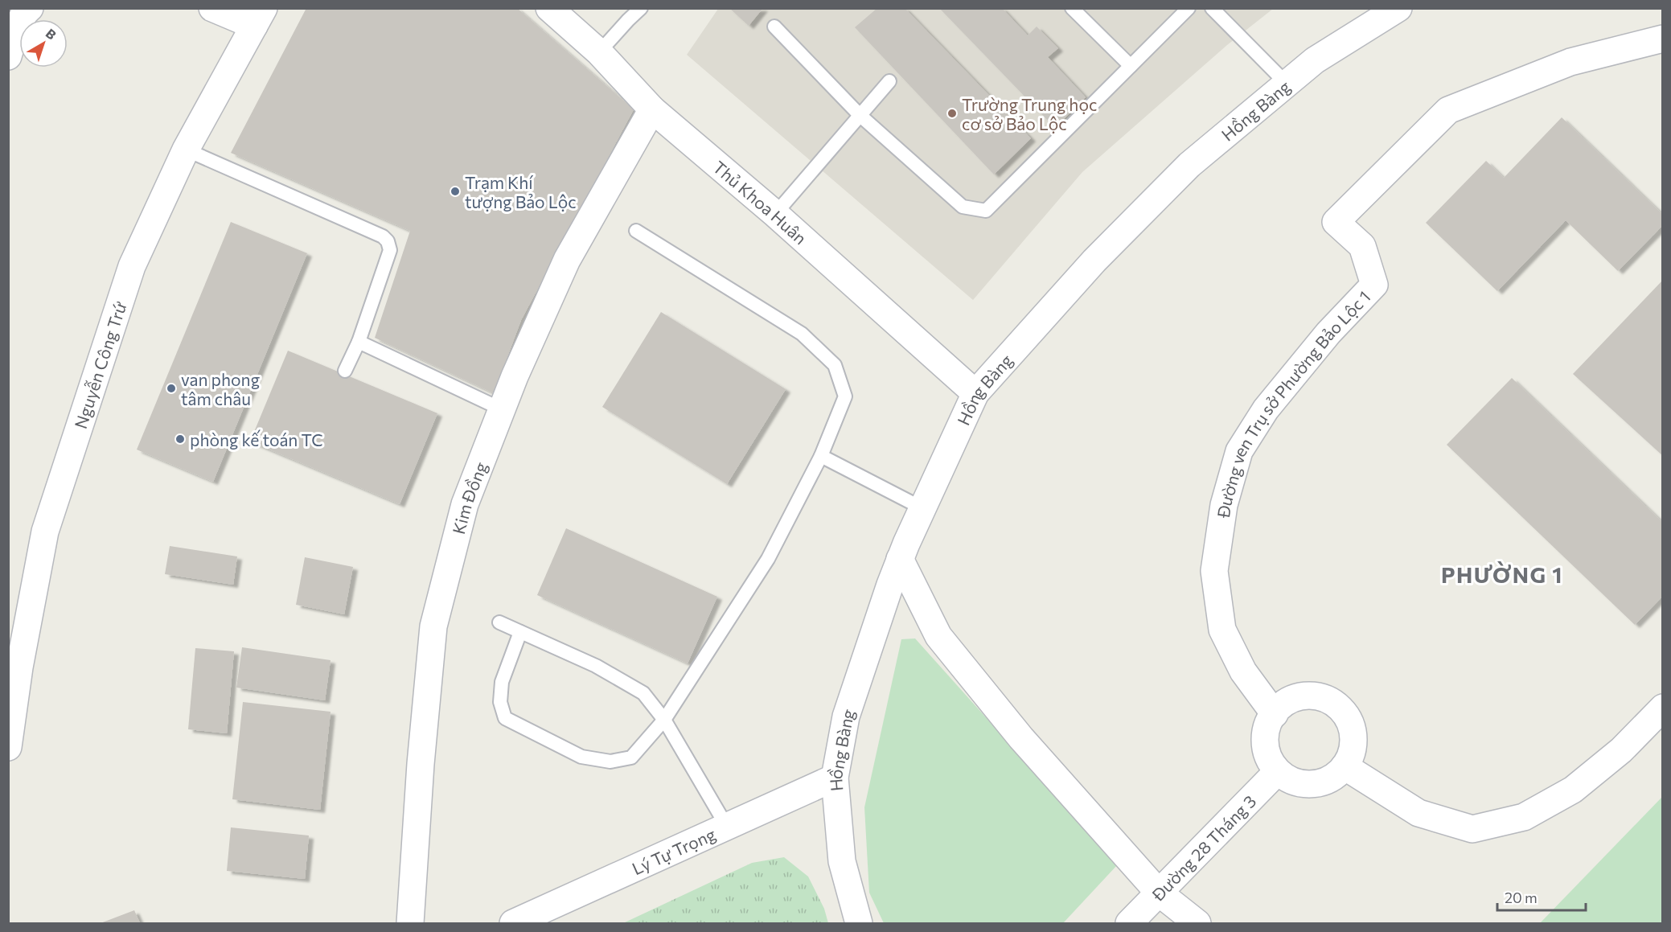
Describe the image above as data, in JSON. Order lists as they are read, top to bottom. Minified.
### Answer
{"streets":{"street":["Hồng Bàng","Thủ Khoa Huân","Nguyễn Công Trứ","Đường ven Trụ sở Phường Bảo Lộc 1","Kim Đồng","Đường 28 Tháng 3","Lý Tự Trọng"]},"crossings":[["Hồng Bàng","Thủ Khoa Huân"],["Hồng Bàng","Lý Tự Trọng"],["Thủ Khoa Huân","Kim Đồng"],["Đường ven Trụ sở Phường Bảo Lộc 1","Đường 28 Tháng 3"]],"districts":["PHƯỜNG 1"],"places":["Trường Trung học cơ sở Bảo Lộc","Trạm Khí tượng Bảo Lộc","van phong tâm châu","phòng kế toán TC"],"scale_bar":"20 m","north":"top right"}
